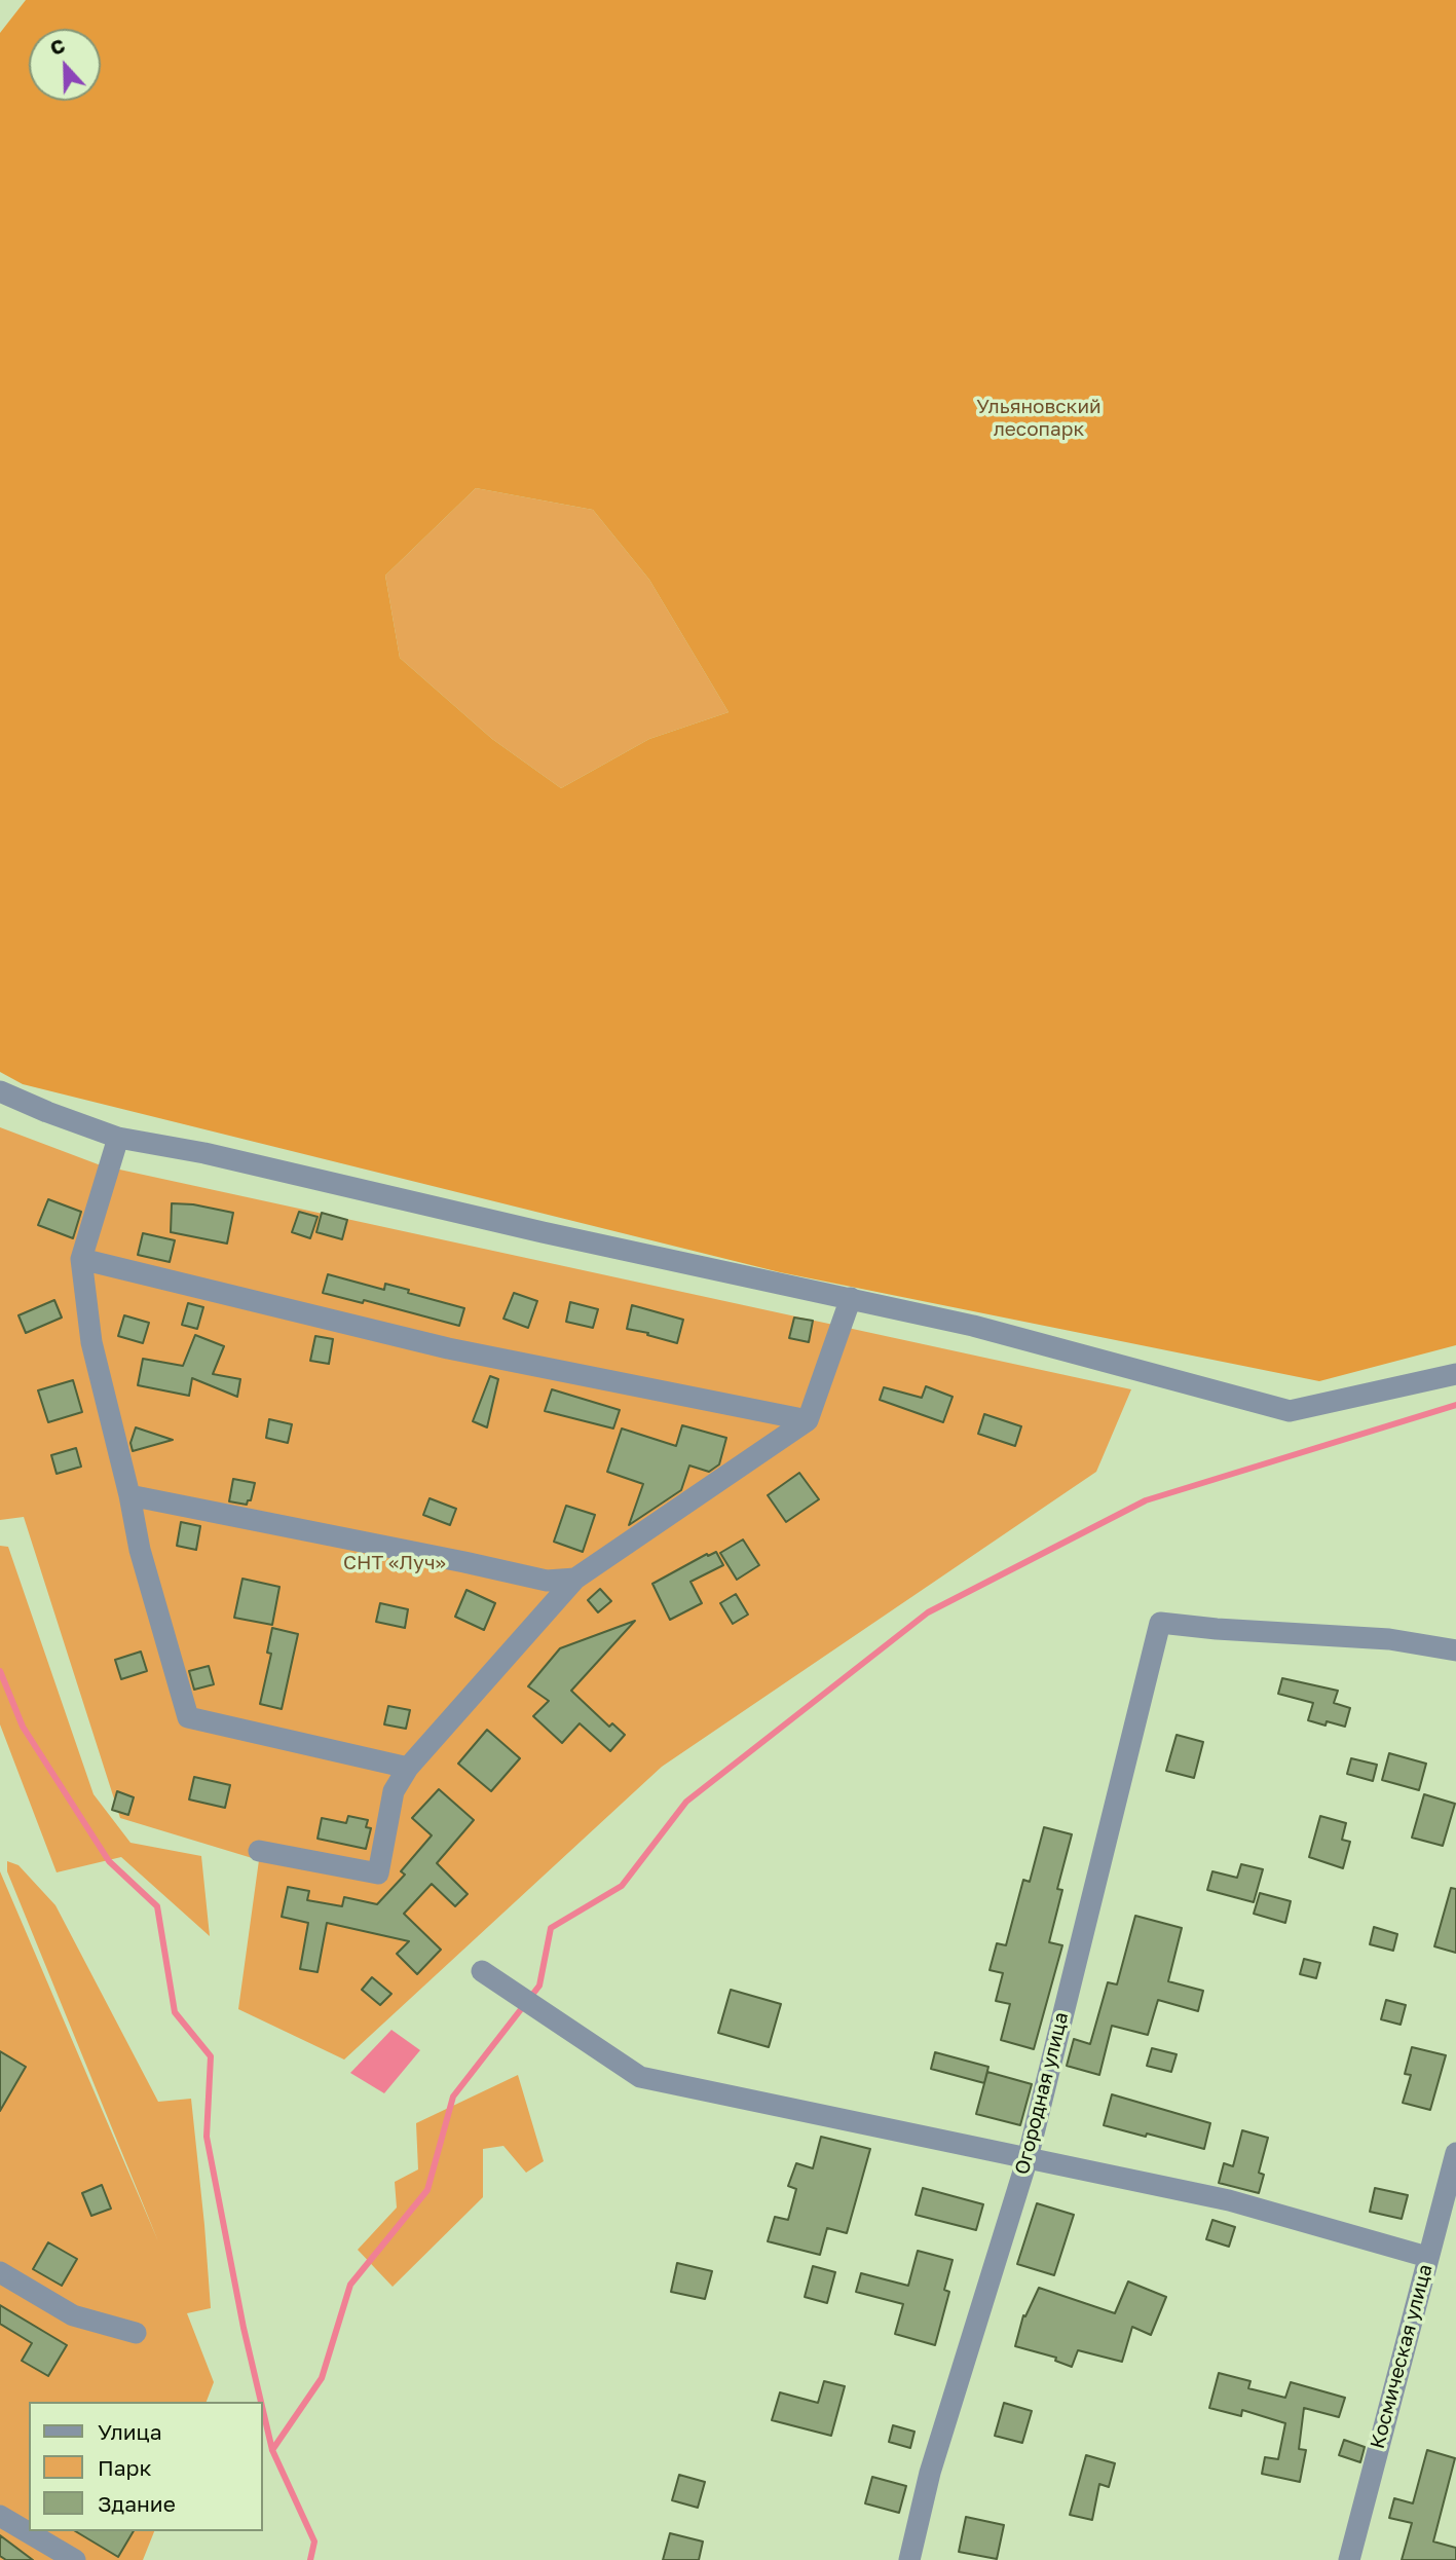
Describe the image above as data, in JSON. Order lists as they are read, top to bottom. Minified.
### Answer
{"streets":{"street":["Огородная улица","Космическая улица"]},"parks":["Ульяновский лесопарк","СНТ «Луч»"],"legend":["Улица","Парк","Здание"],"north":"top"}
